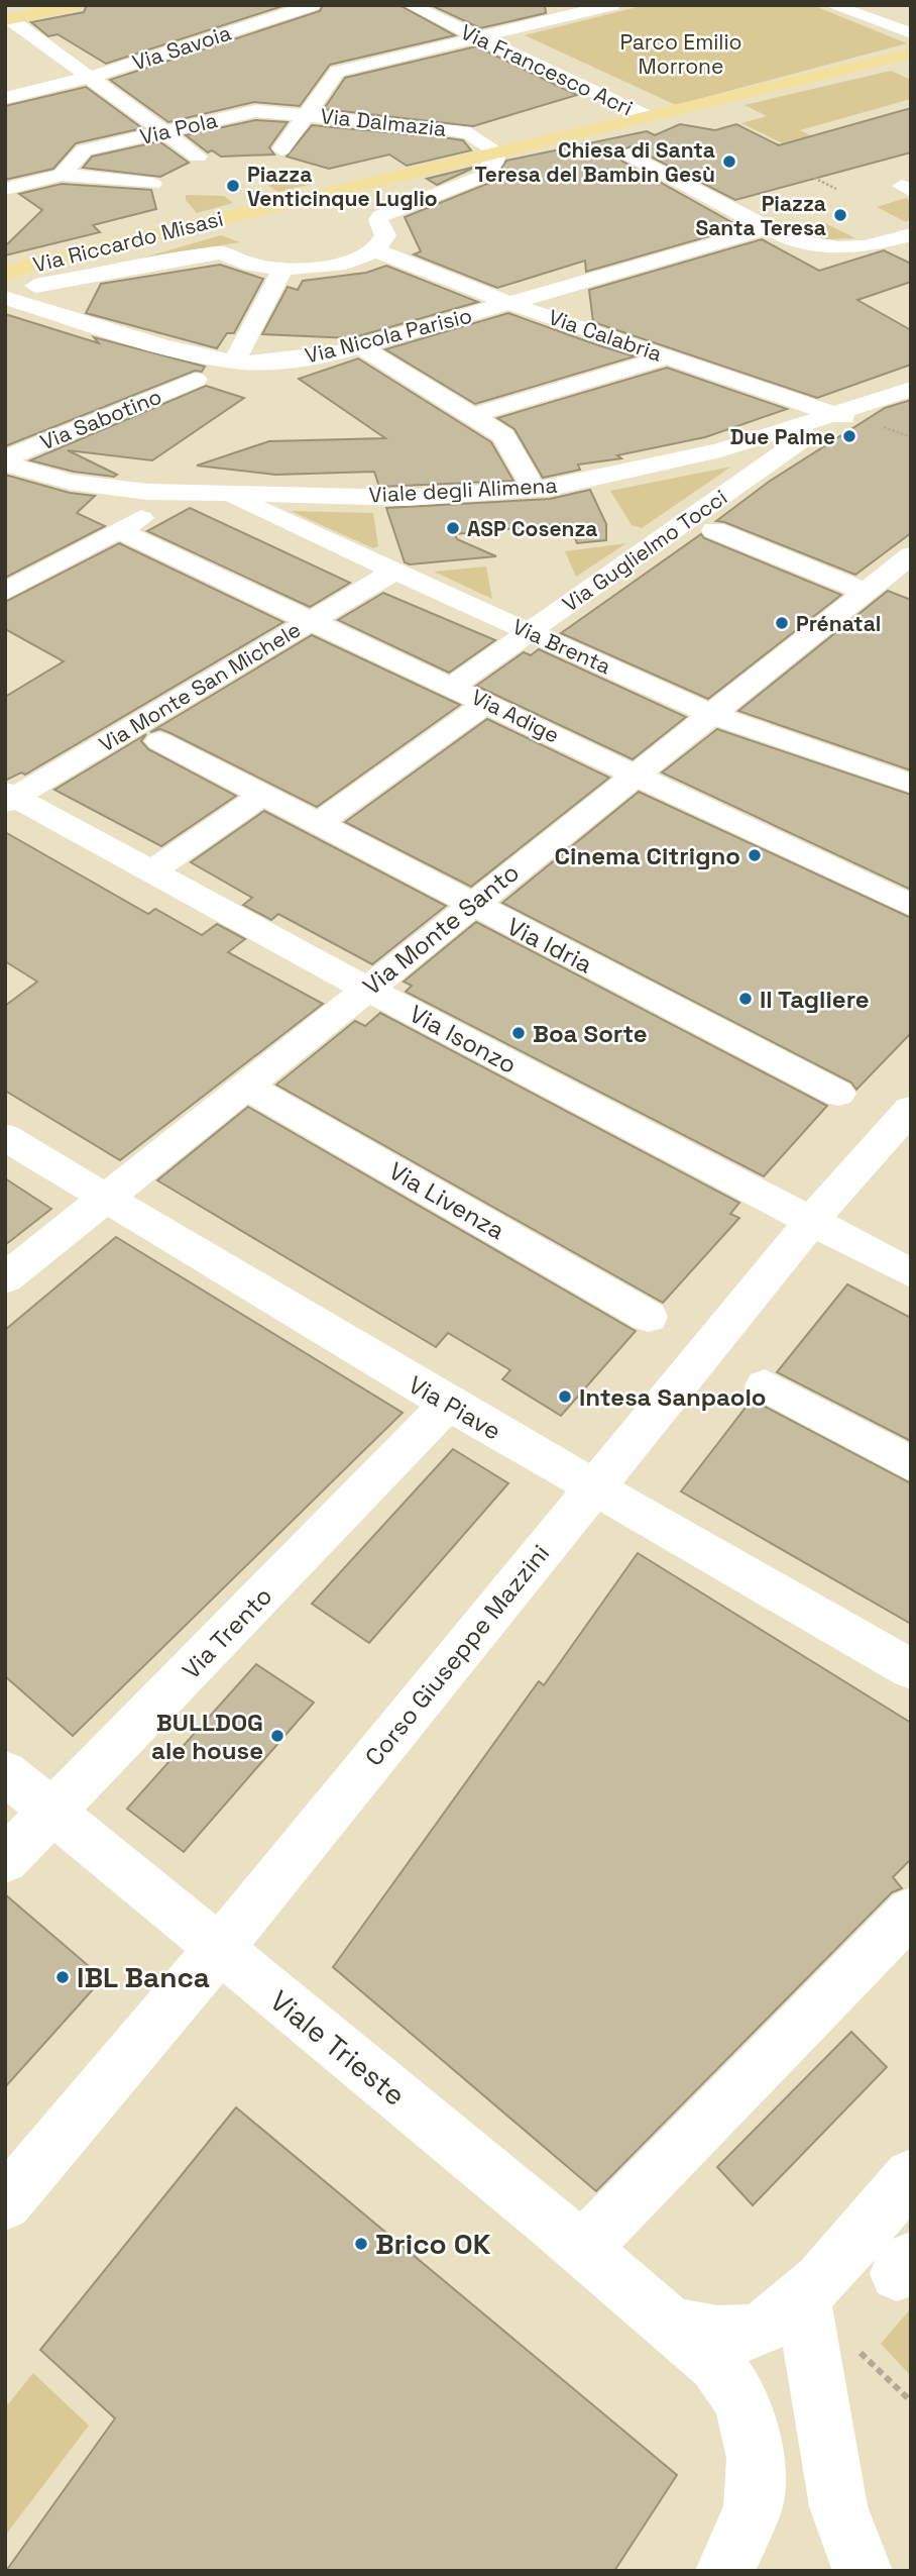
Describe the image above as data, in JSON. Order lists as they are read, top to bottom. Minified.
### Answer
{"streets":{"main road":["Via Riccardo Misasi"],"street":["Via Savoia","Via Francesco Acri","Via Dalmazia","Via Pola","Via Nicola Parisio","Via Calabria","Via Sabotino","Viale degli Alimena","Via Guglielmo Tocci","Via Brenta","Via Monte San Michele","Via Adige","Via Monte Santo","Via Idria","Via Isonzo","Via Livenza","Via Piave","Via Trento","Corso Giuseppe Mazzini","Viale Trieste"]},"crossings":[["Via Francesco Acri","Via Riccardo Misasi"],["Via Dalmazia","Via Pola"],["Via Dalmazia","Via Riccardo Misasi"],["Via Nicola Parisio","Via Calabria"],["Via Calabria","Viale degli Alimena"],["Via Calabria","Via Guglielmo Tocci"],["Via Sabotino","Viale degli Alimena"],["Viale degli Alimena","Via Guglielmo Tocci"],["Viale degli Alimena","Via Brenta"],["Via Guglielmo Tocci","Via Brenta"],["Via Guglielmo Tocci","Via Adige"],["Via Brenta","Via Monte San Michele"],["Via Brenta","Via Monte Santo"],["Via Monte San Michele","Via Adige"],["Via Monte San Michele","Via Isonzo"],["Via Adige","Via Monte Santo"],["Via Monte Santo","Via Idria"],["Via Monte Santo","Via Isonzo"],["Via Monte Santo","Via Livenza"],["Via Monte Santo","Via Piave"],["Via Isonzo","Corso Giuseppe Mazzini"],["Via Piave","Via Trento"],["Via Piave","Corso Giuseppe Mazzini"],["Via Trento","Viale Trieste"],["Corso Giuseppe Mazzini","Viale Trieste"]],"parks":["Parco Emilio Morrone"],"places":["Chiesa di Santa Teresa del Bambin Gesù","Piazza Venticinque Luglio","Piazza Santa Teresa","Due Palme","ASP Cosenza","Prénatal","Cinema Citrigno","Il Tagliere","Boa Sorte","Intesa Sanpaolo","BULLDOG ale house","IBL Banca","Brico OK"]}
